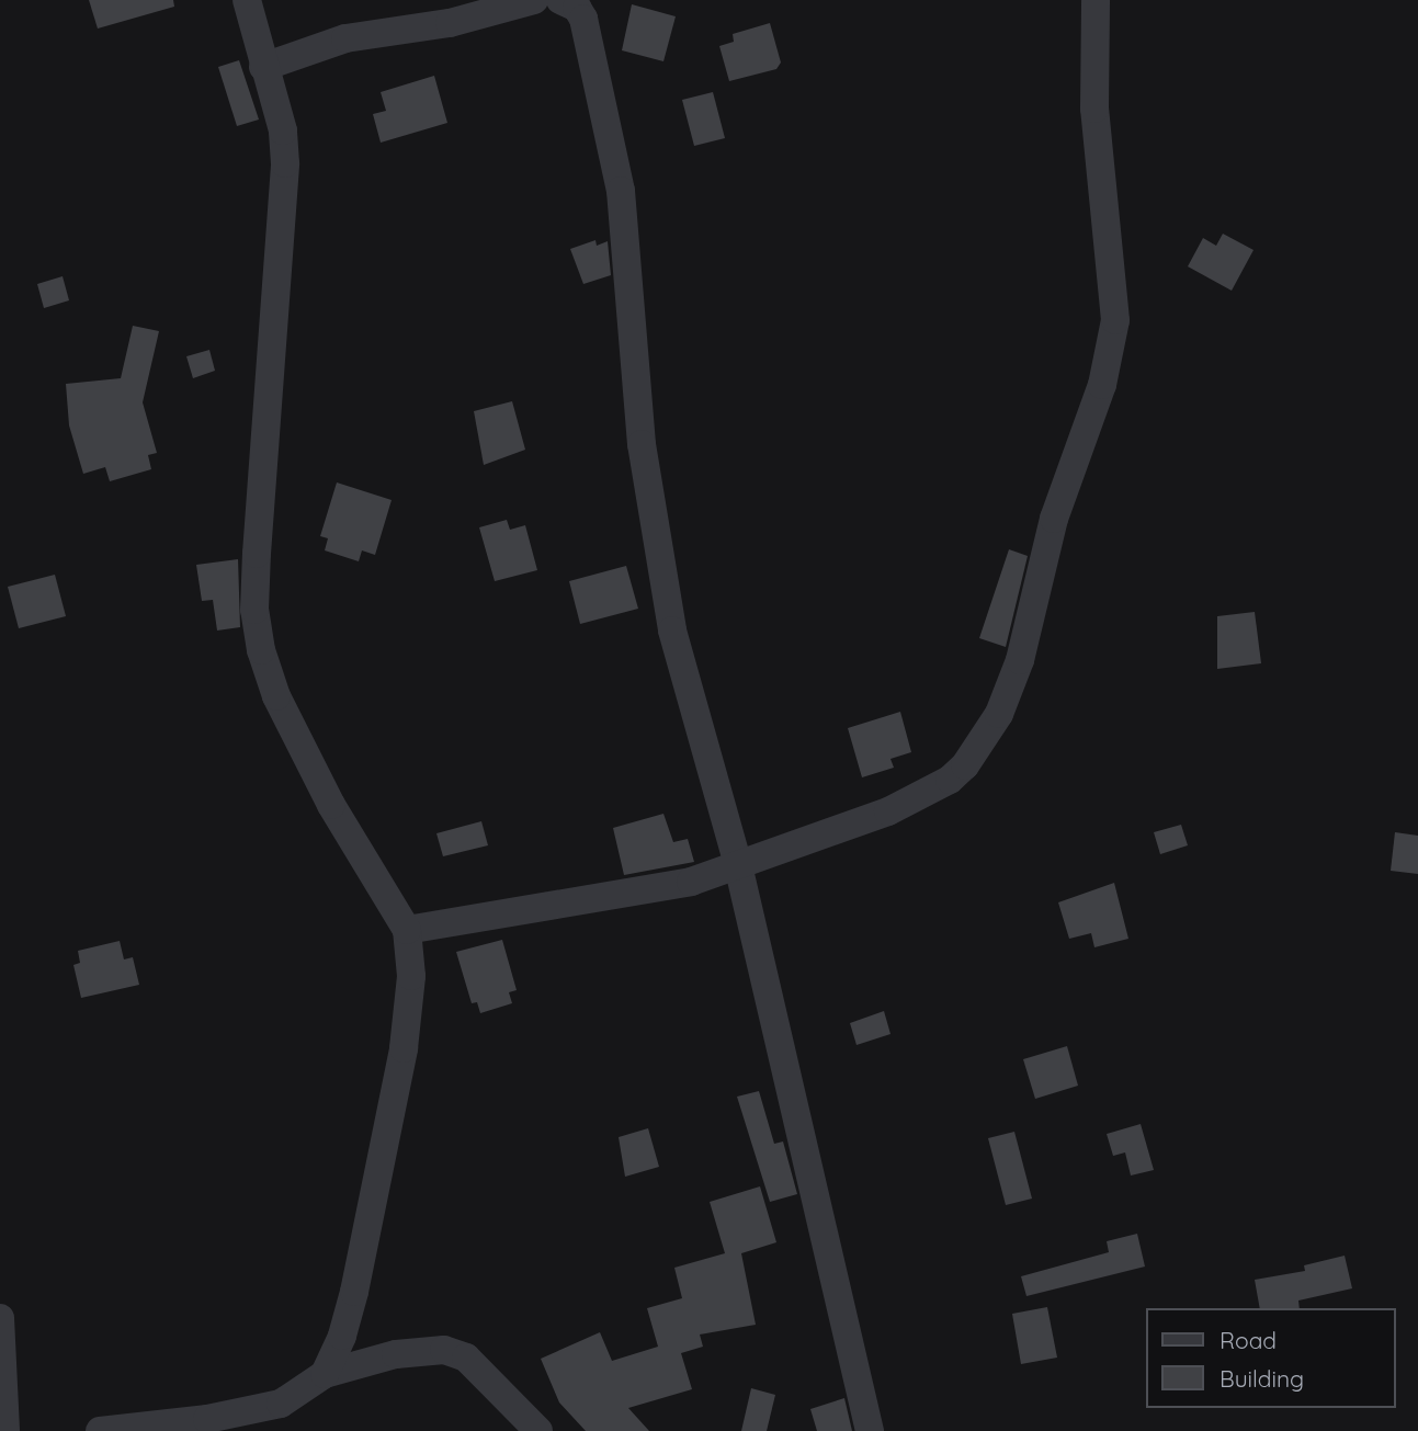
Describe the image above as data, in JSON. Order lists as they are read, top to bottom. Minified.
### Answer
{"legend":["Road","Building"]}
